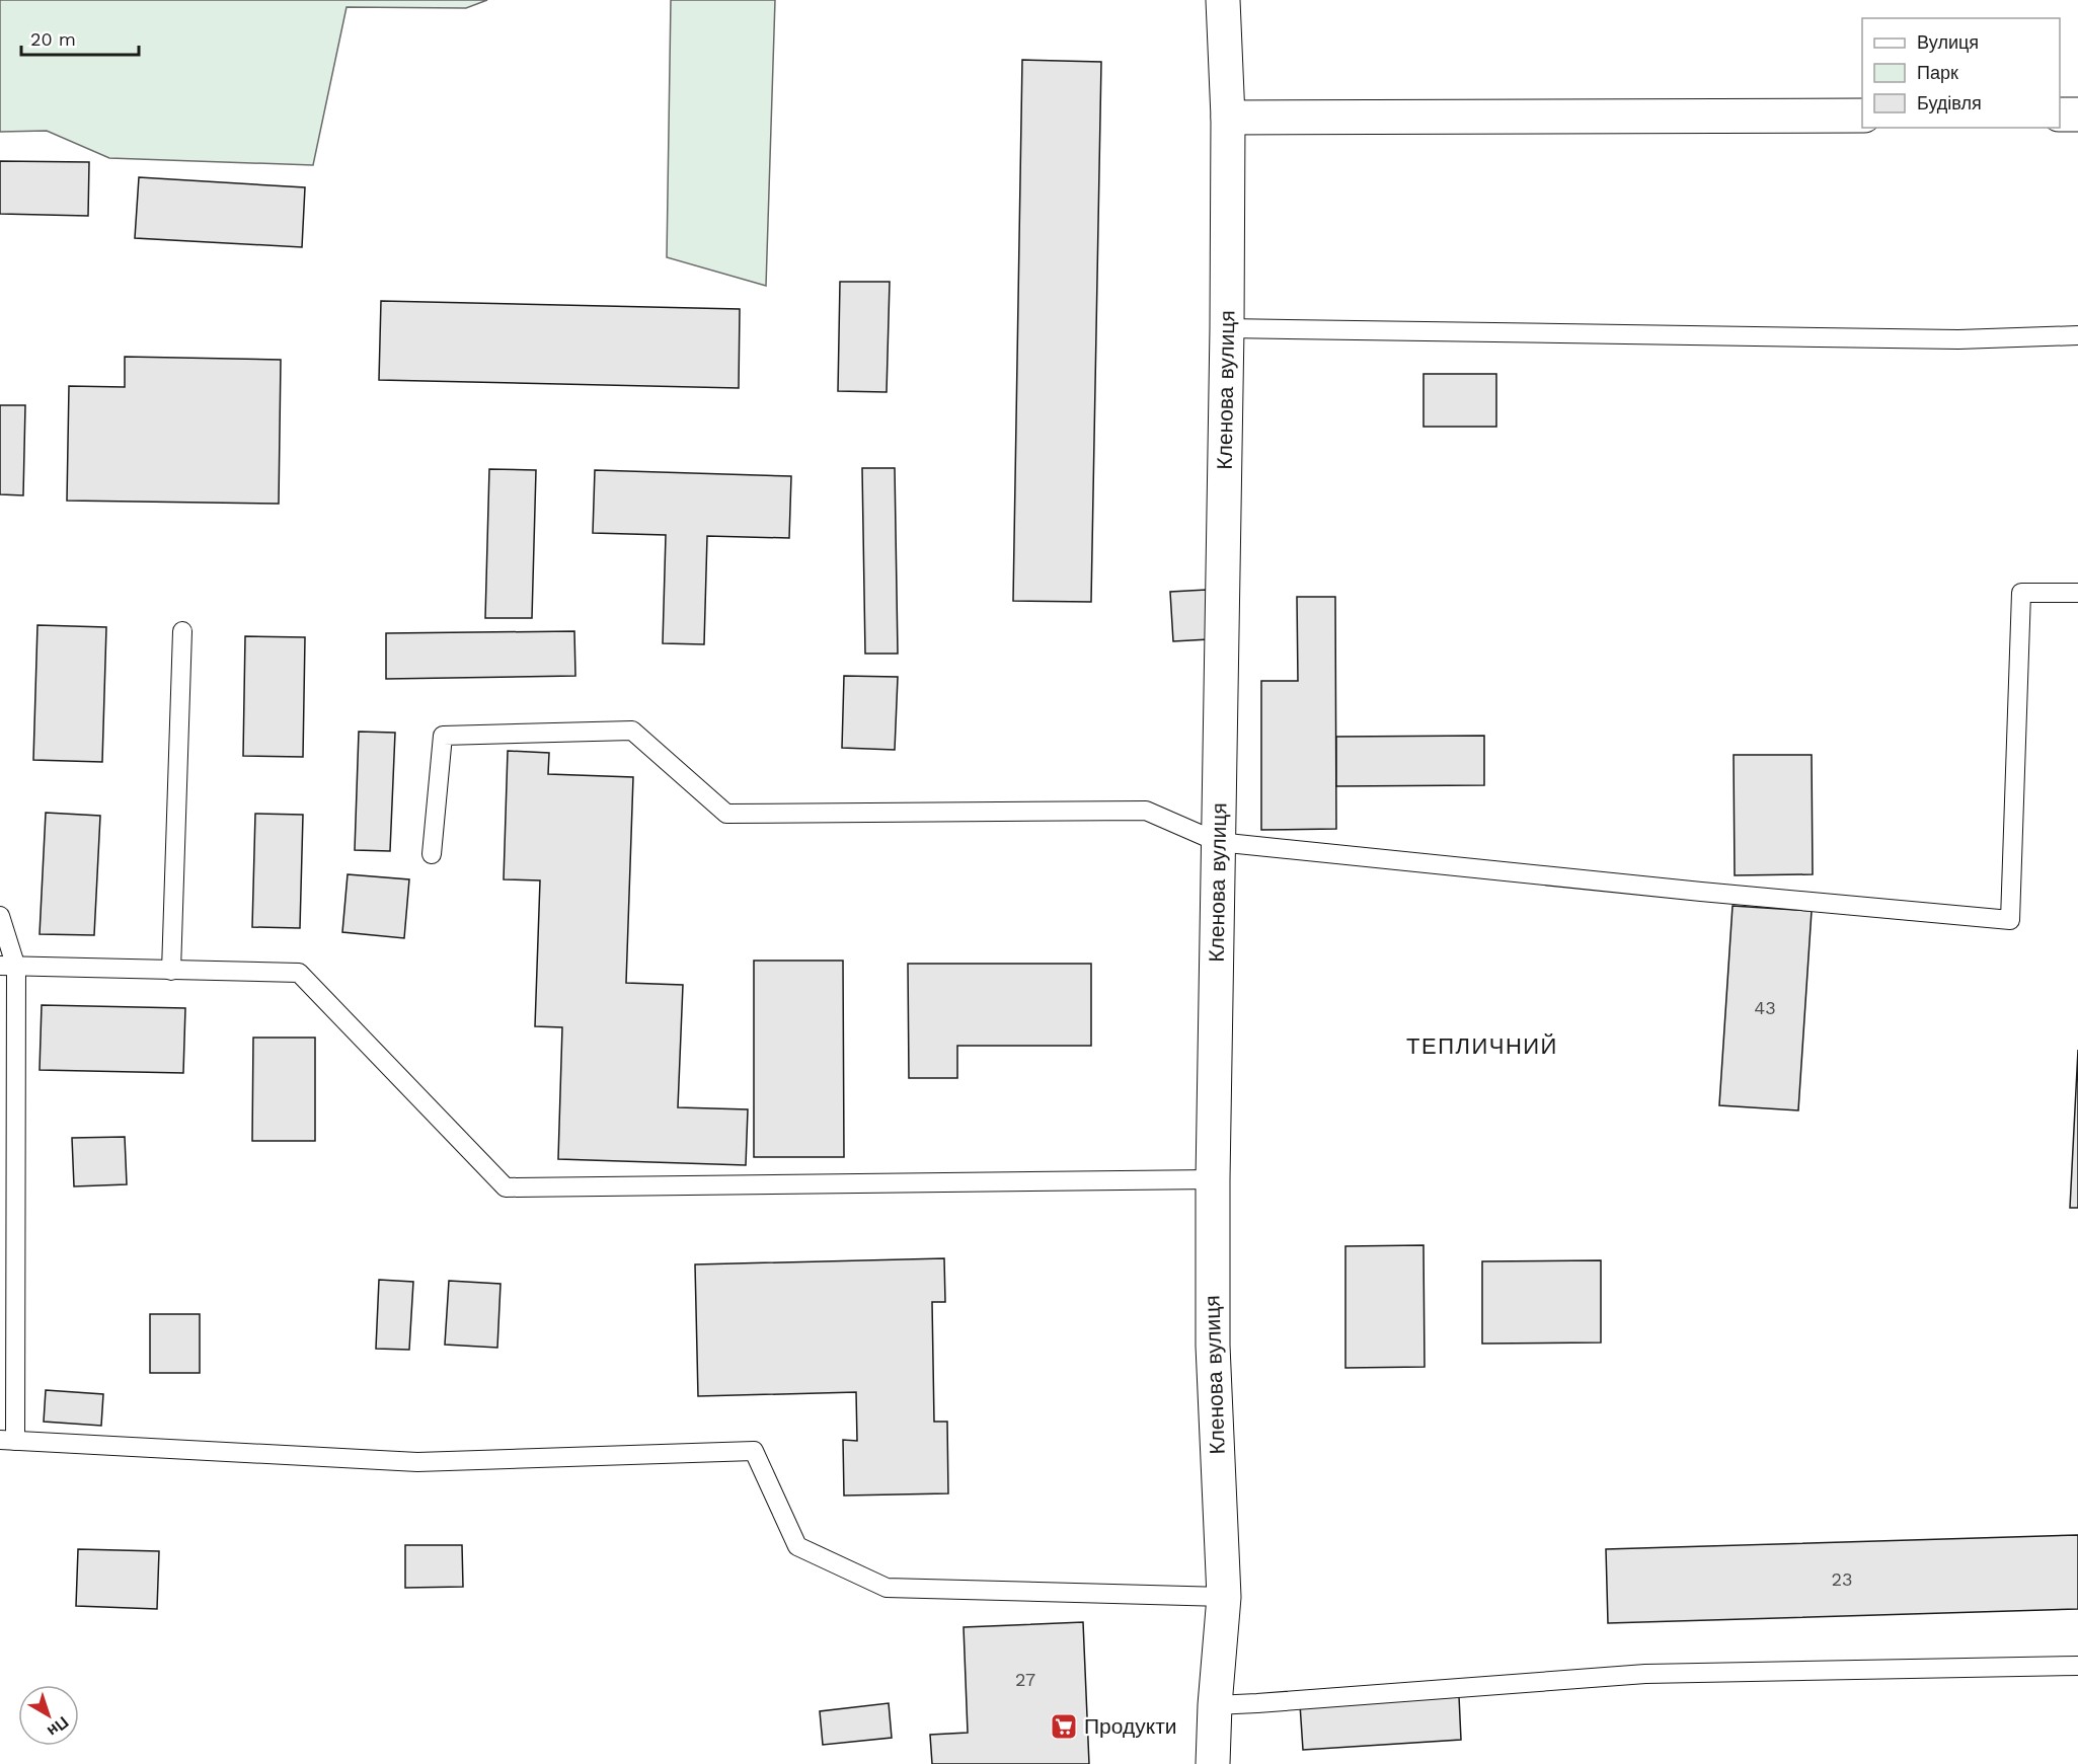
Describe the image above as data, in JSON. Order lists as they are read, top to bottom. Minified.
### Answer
{"streets":{"street":["Кленова вулиця"]},"districts":["ТЕПЛИЧНИЙ"],"places":{"supermarket":["Продукти"]},"house_numbers":["43","23","27"],"legend":["Вулиця","Парк","Будівля"],"scale_bar":"20 m","north":"bottom right"}
